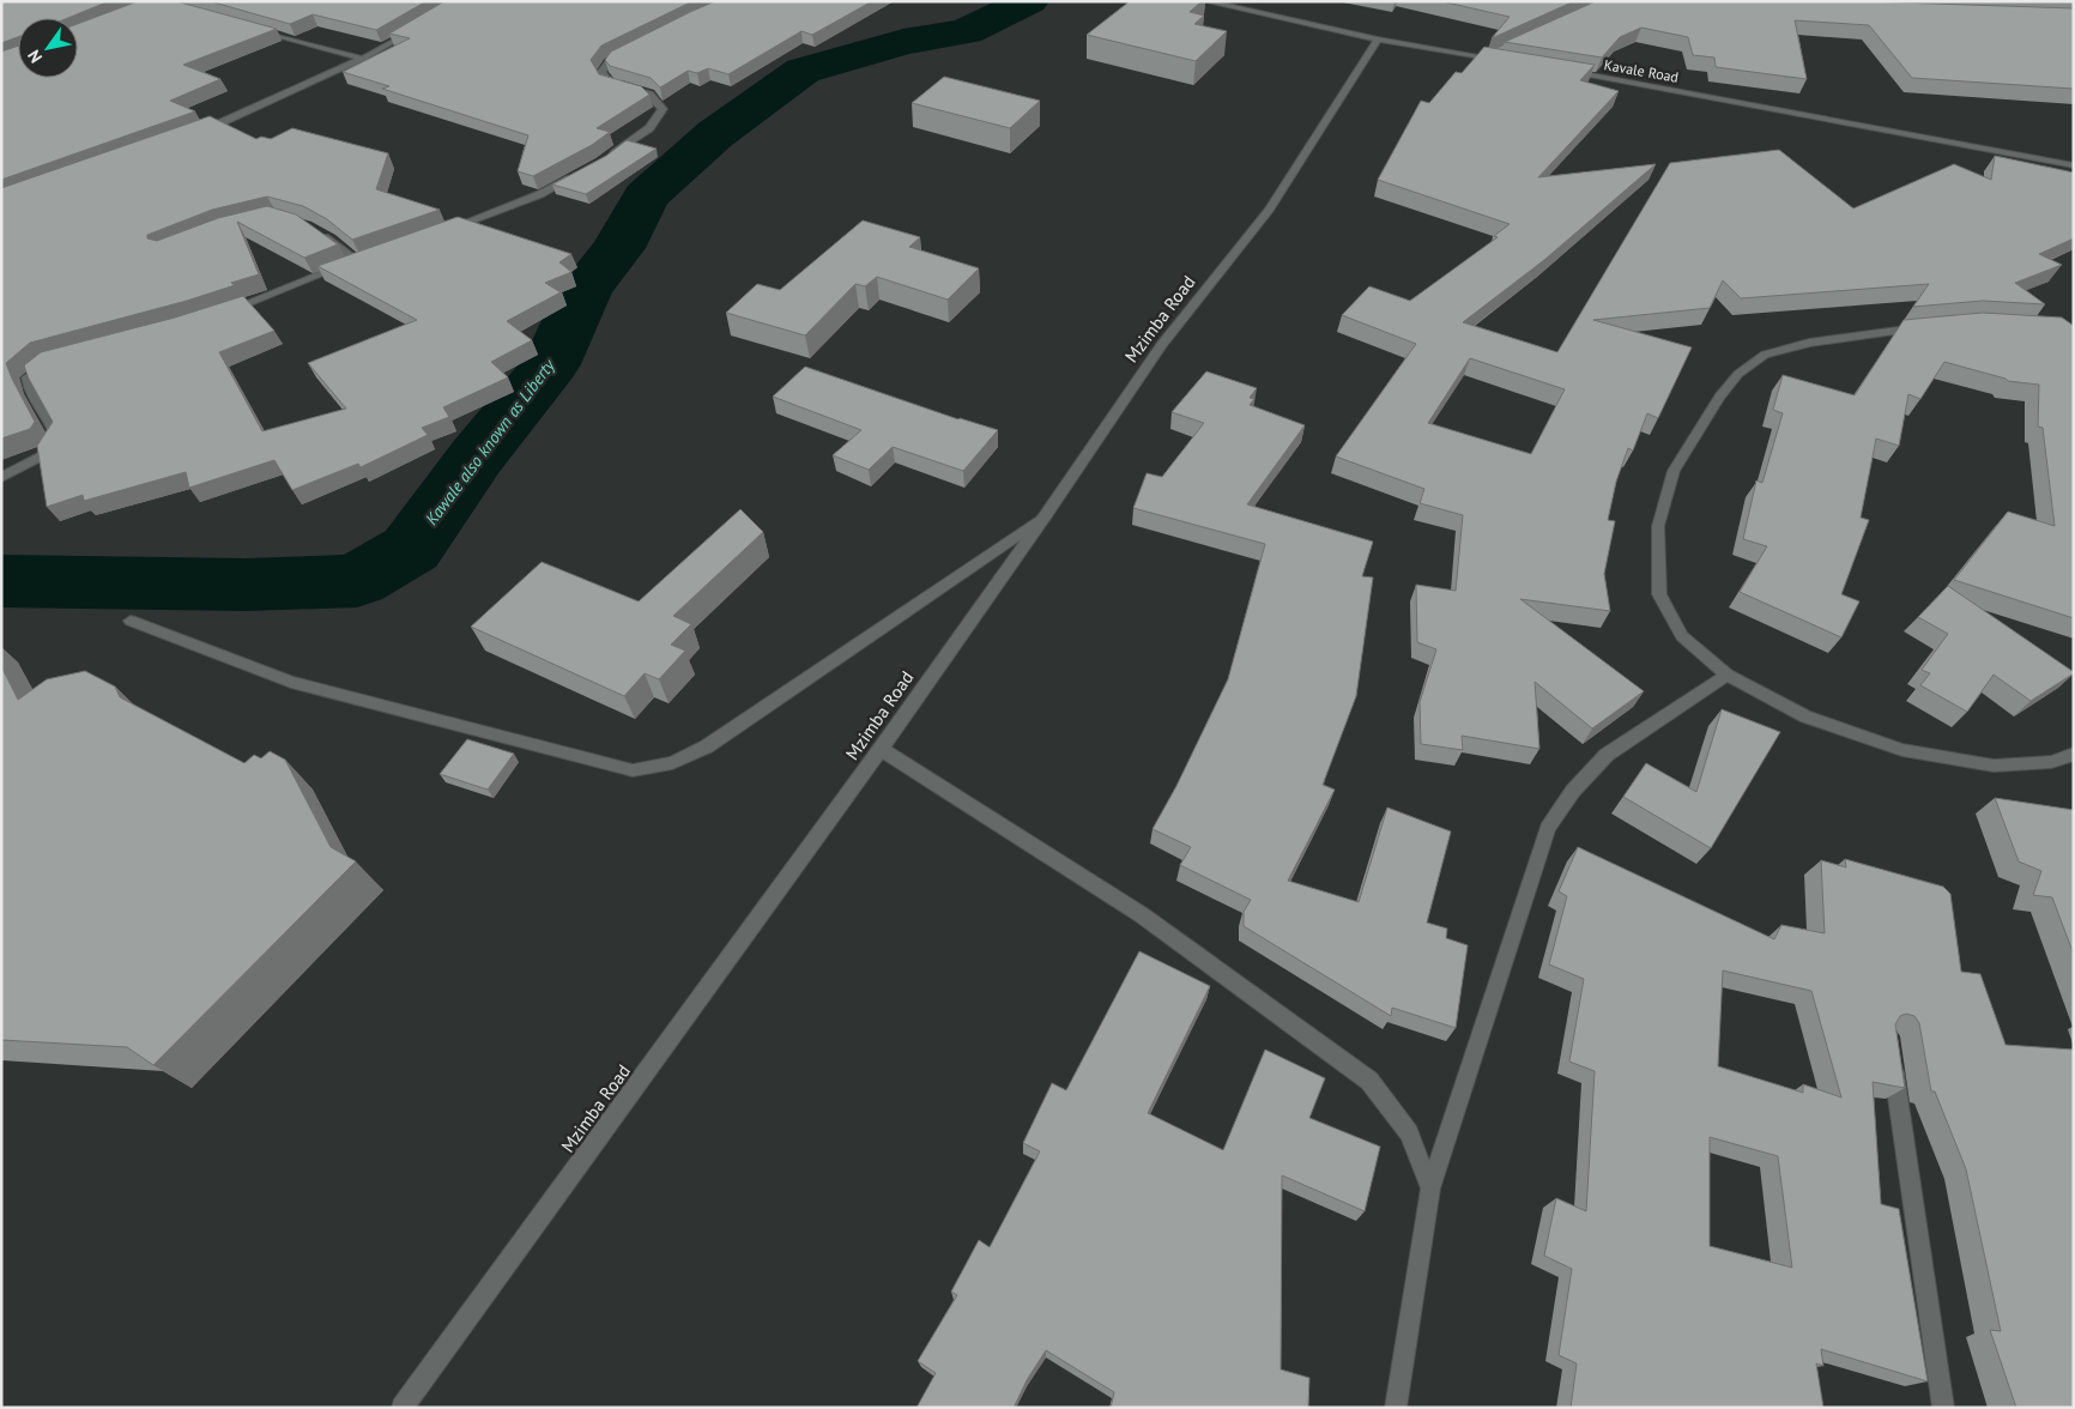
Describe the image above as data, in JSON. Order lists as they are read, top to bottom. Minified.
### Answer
{"streets":{"street":["Kavale Road","Mzimba Road"]},"water":["Kawale also known as Liberty"],"north":"bottom left"}
